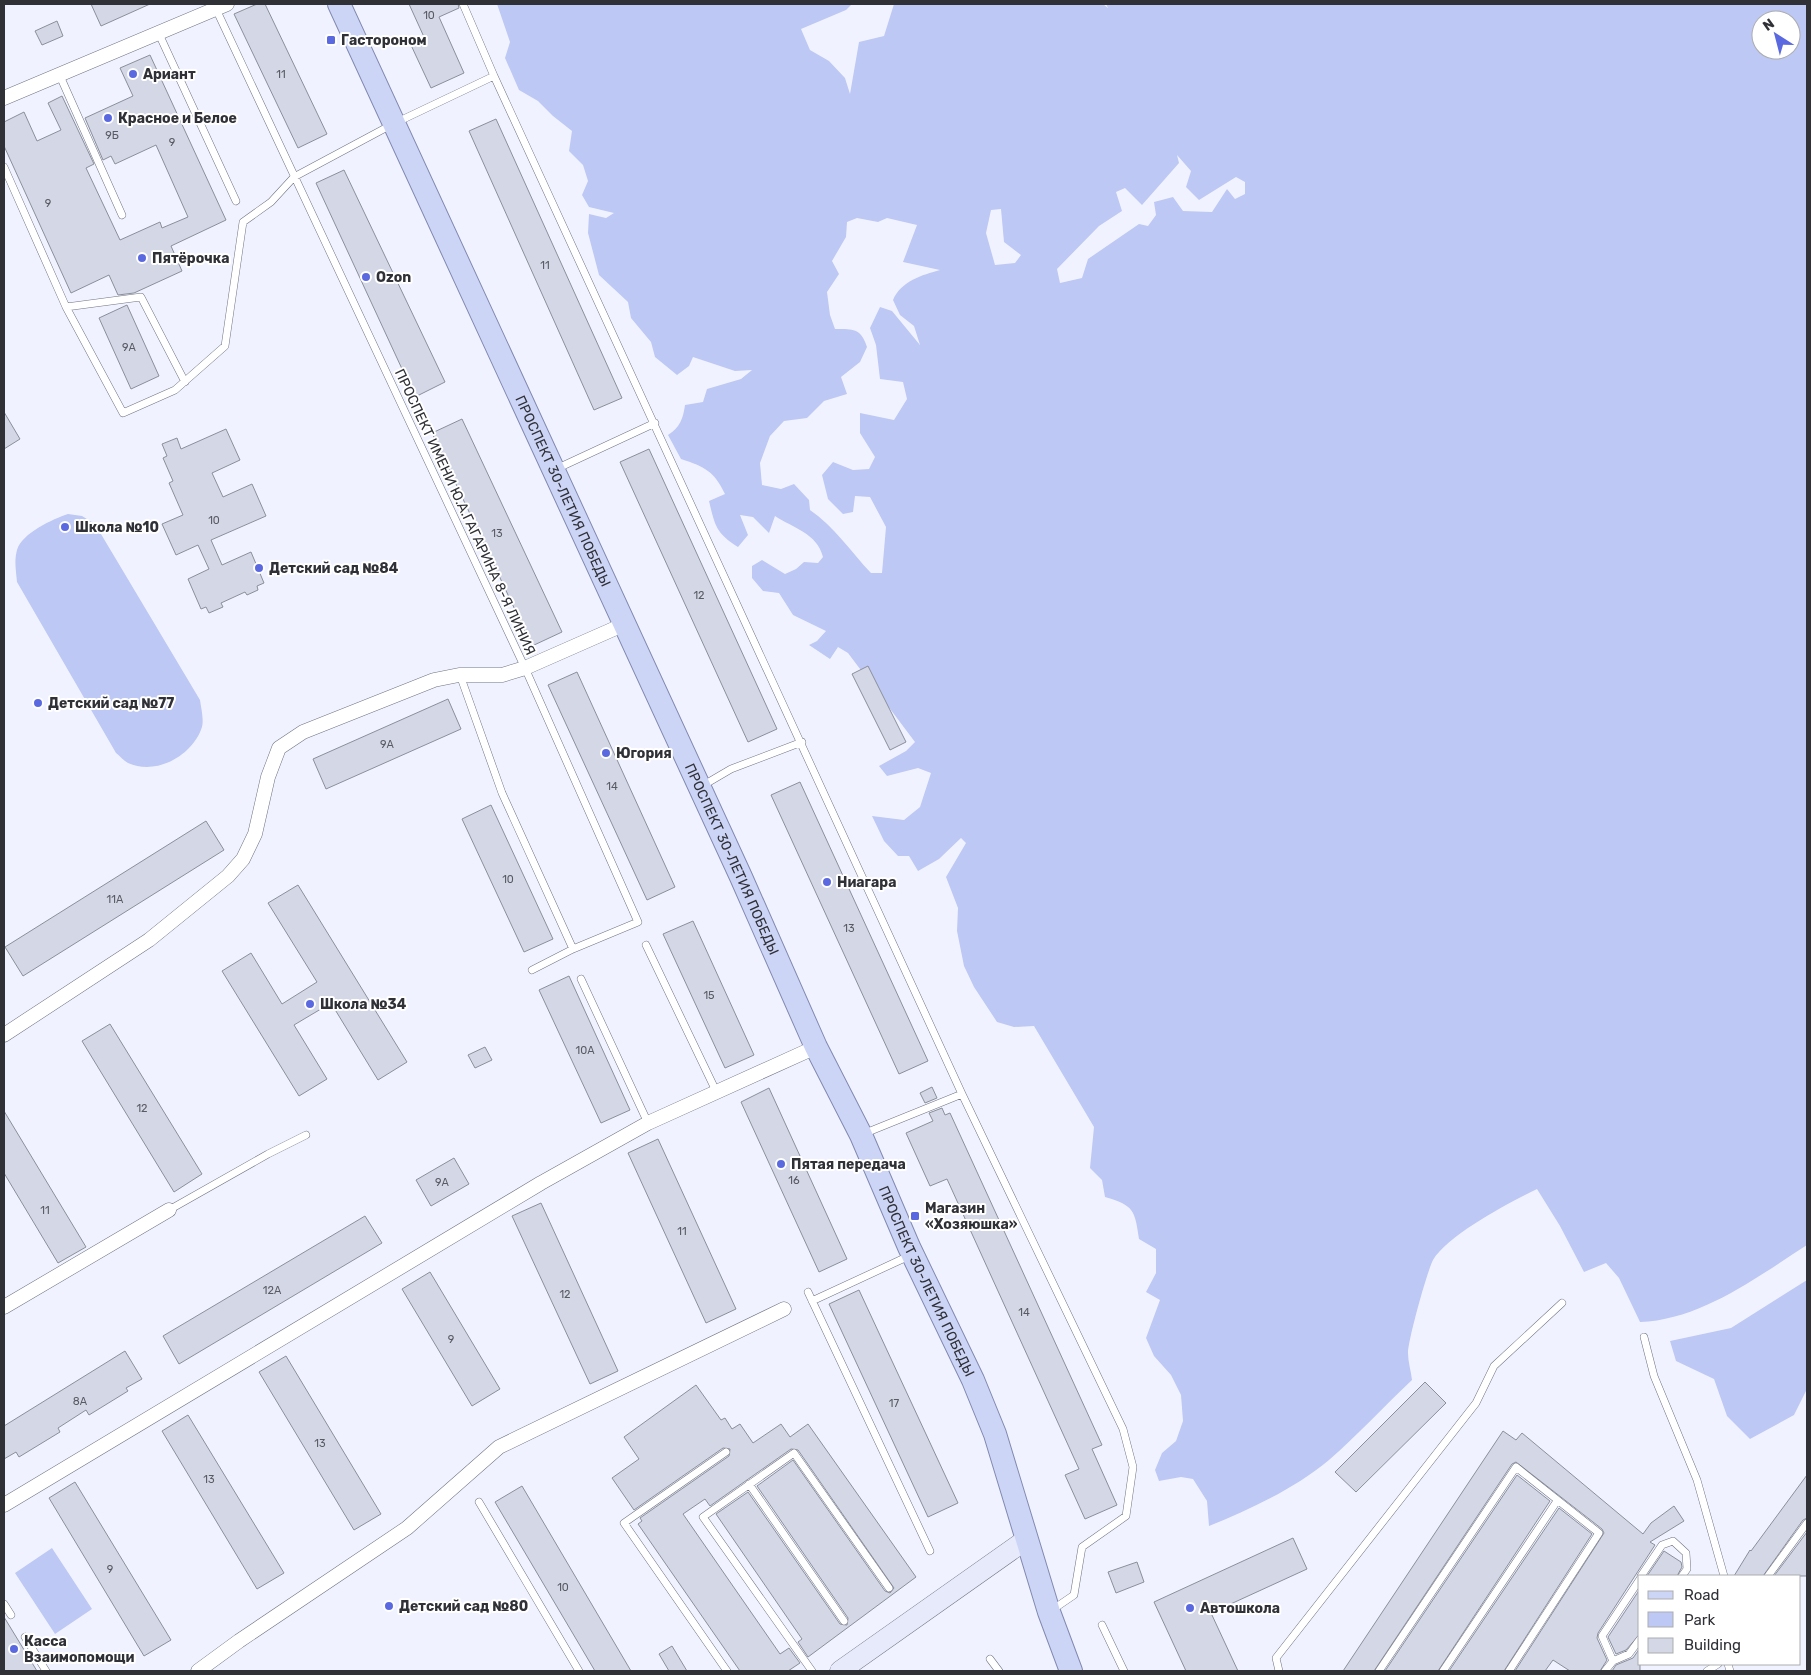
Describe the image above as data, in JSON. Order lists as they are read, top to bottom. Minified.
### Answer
{"streets":{"main road":["ПРОСПЕКТ 30-ЛЕТИЯ ПОБЕДЫ"],"lane":["ПРОСПЕКТ ИМЕНИ Ю.А.ГАГАРИНА 8-Я ЛИНИЯ"]},"places":{"transit":["Гастороном","Магазин «Хозяюшка»"],"other":["Ариант","Красное и Белое","Пятёрочка","Ozon","Школа №10","Детский сад №84","Детский сад №77","Югория","Ниагара","Школа №34","Пятая передача","Детский сад №80","Автошкола","Касса Взаимопомощи"]},"house_numbers":["10","11","9Б","9","9","11","9А","10","13","12","9А","14","10","11А","13","15","10А","12","16","9А","11","11","12А","12","14","9","8А","17","13","13","9","10"],"legend":["Road","Park","Building"],"north":"top left"}
